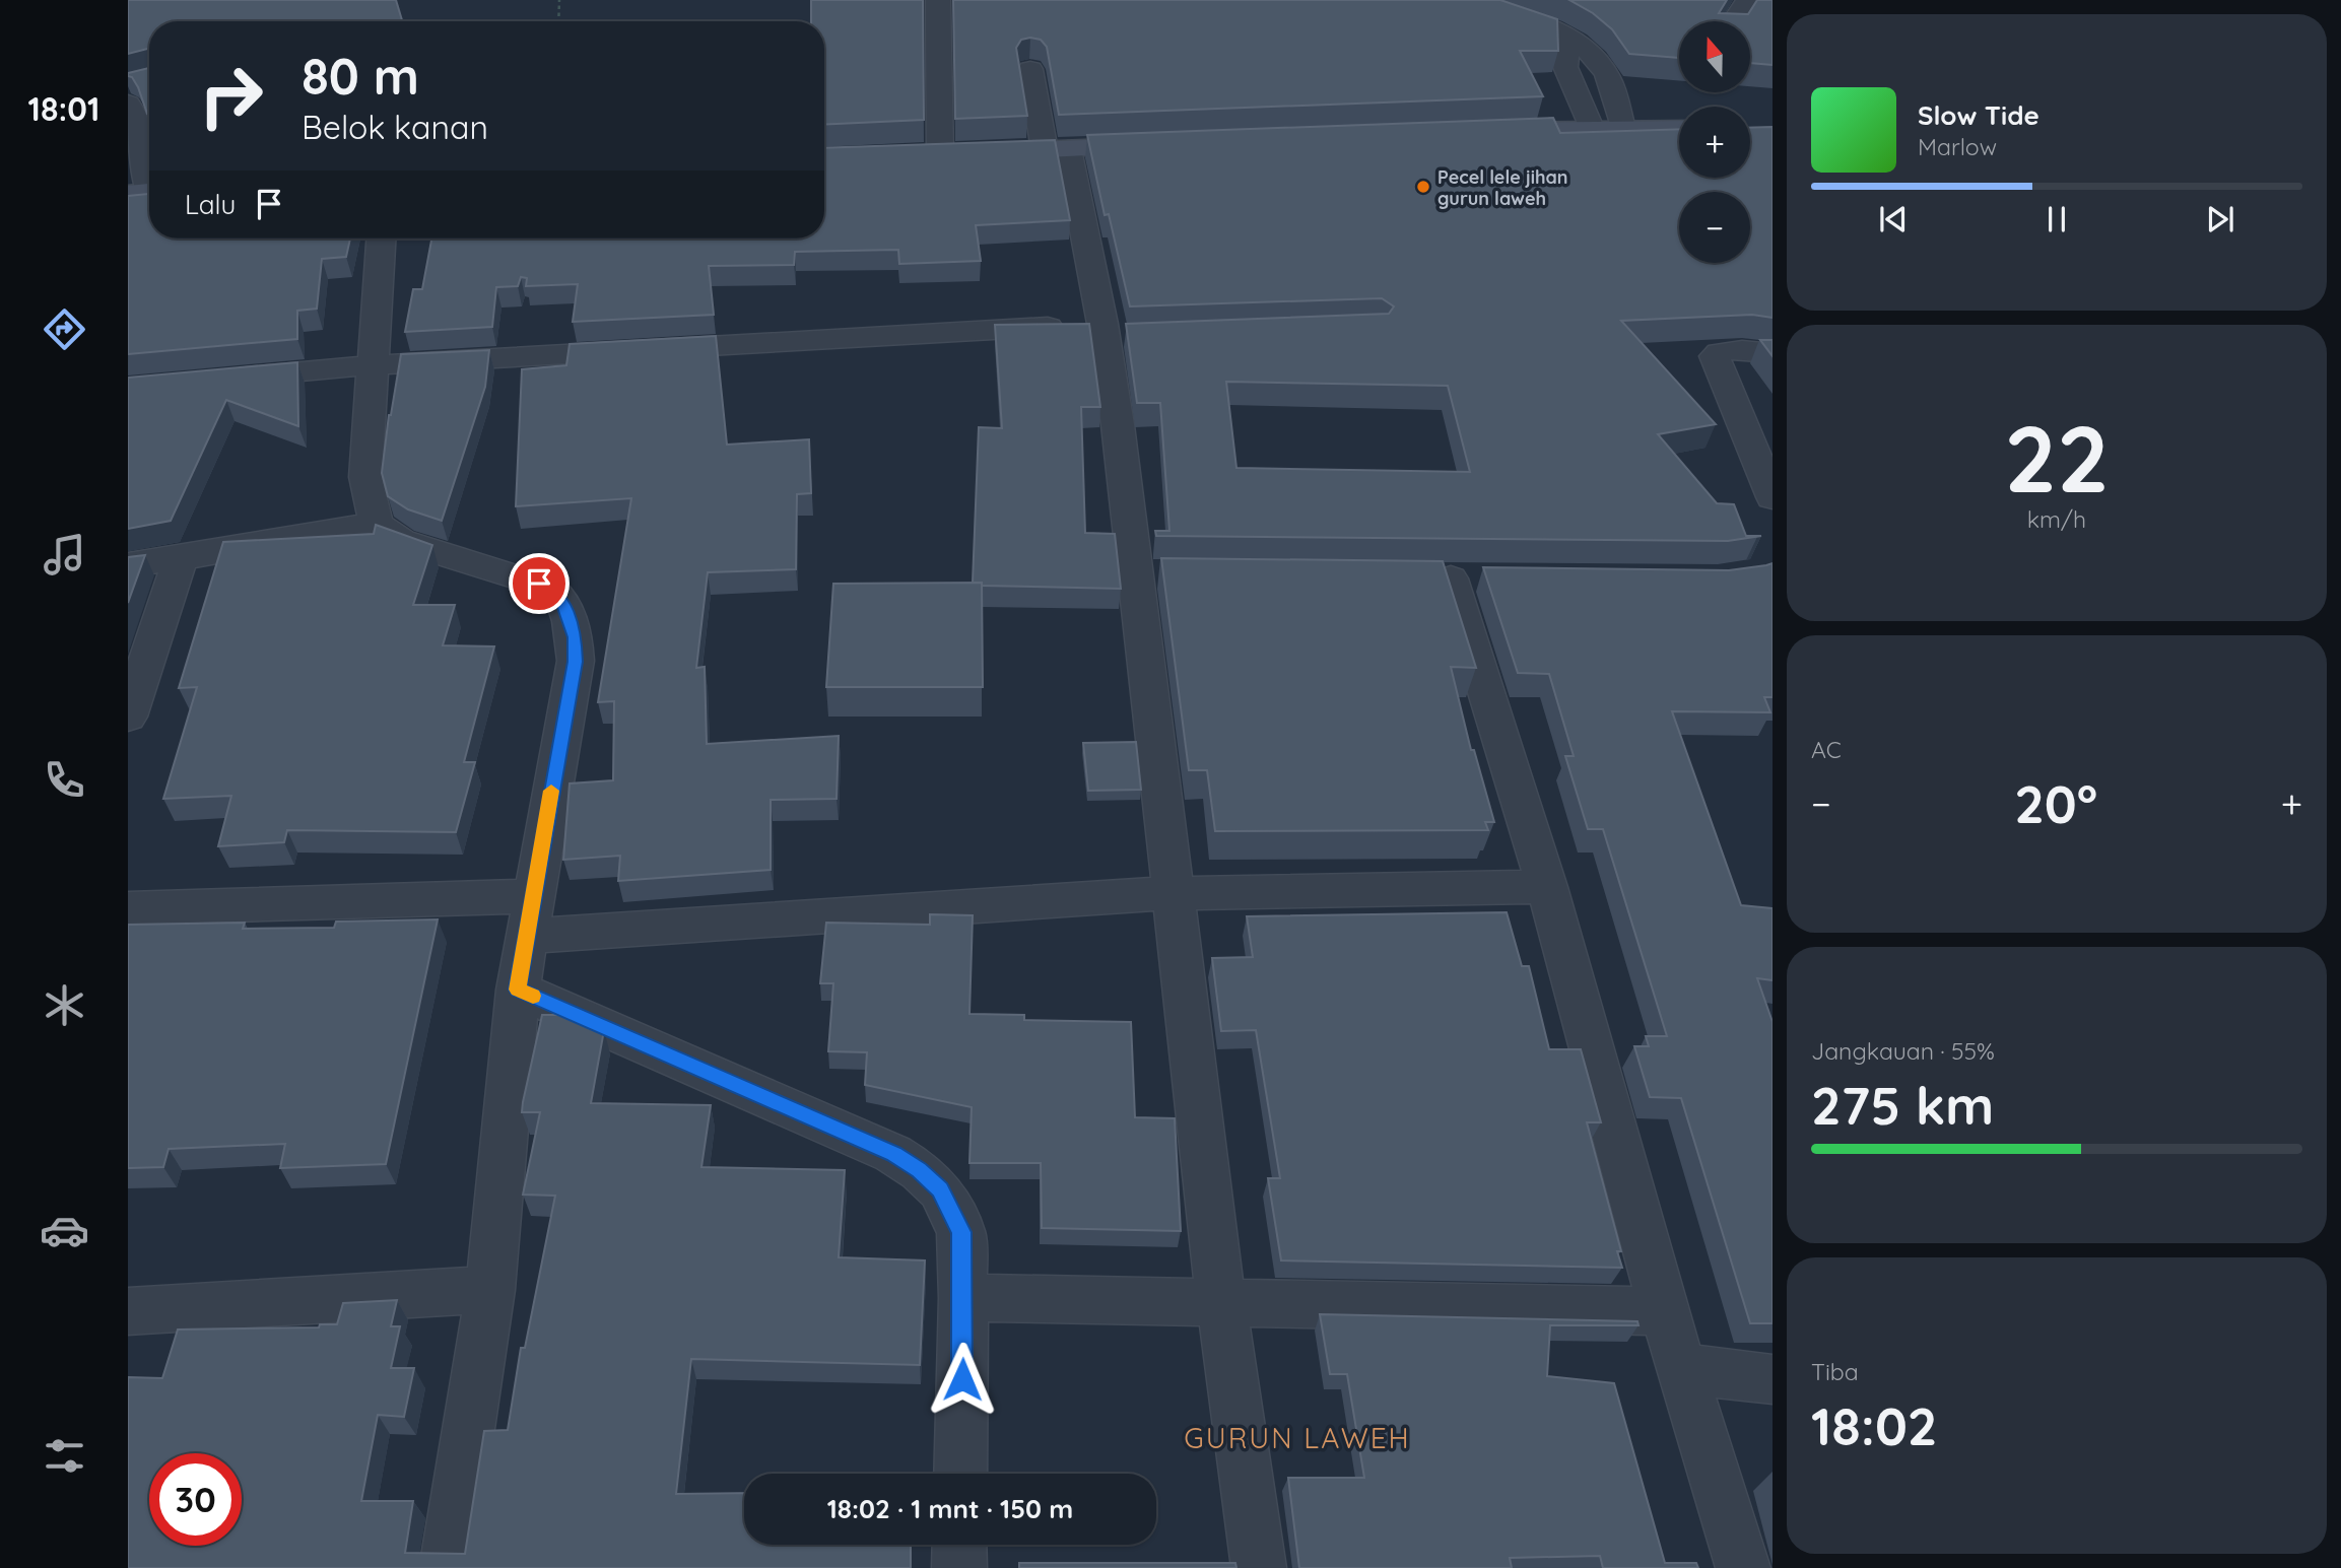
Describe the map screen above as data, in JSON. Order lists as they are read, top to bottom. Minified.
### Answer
{"districts":["GURUN LAWEH"],"places":["Pecel lele jihan gurun laweh"],"north":"top","page":{"tabs":"18:01","map_buttons":["+","−"],"turn":["80 m","Belok kanan"],"song":["Slow Tide","Marlow"],"then":"Lalu","tile":[["22","km/h"],"AC",["Jangkauan · 55%","275 km"],["Tiba","18:02"]],"heat":["−","20°","+"],"limit":"30","trip":"18:02 · 1 mnt · 150 m"}}
